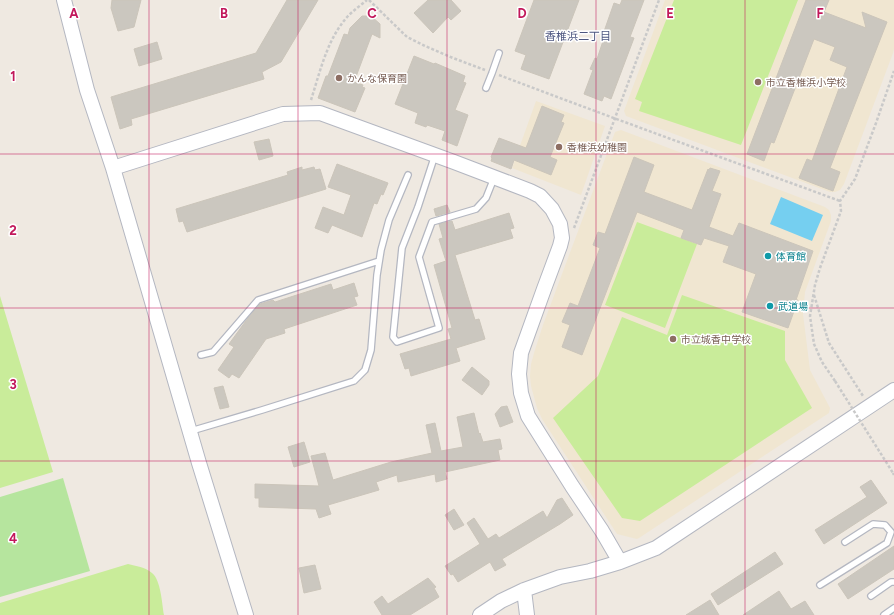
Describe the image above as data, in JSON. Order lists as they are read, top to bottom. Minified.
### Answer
{"districts":["香椎浜二丁目"],"places":["かんな保育園","市立香椎浜小学校","香椎浜幼稚園","体育館","武道場","市立城香中学校"],"grid":{"columns":["A","B","C","D","E","F"],"rows":["1","2","3","4"]}}
